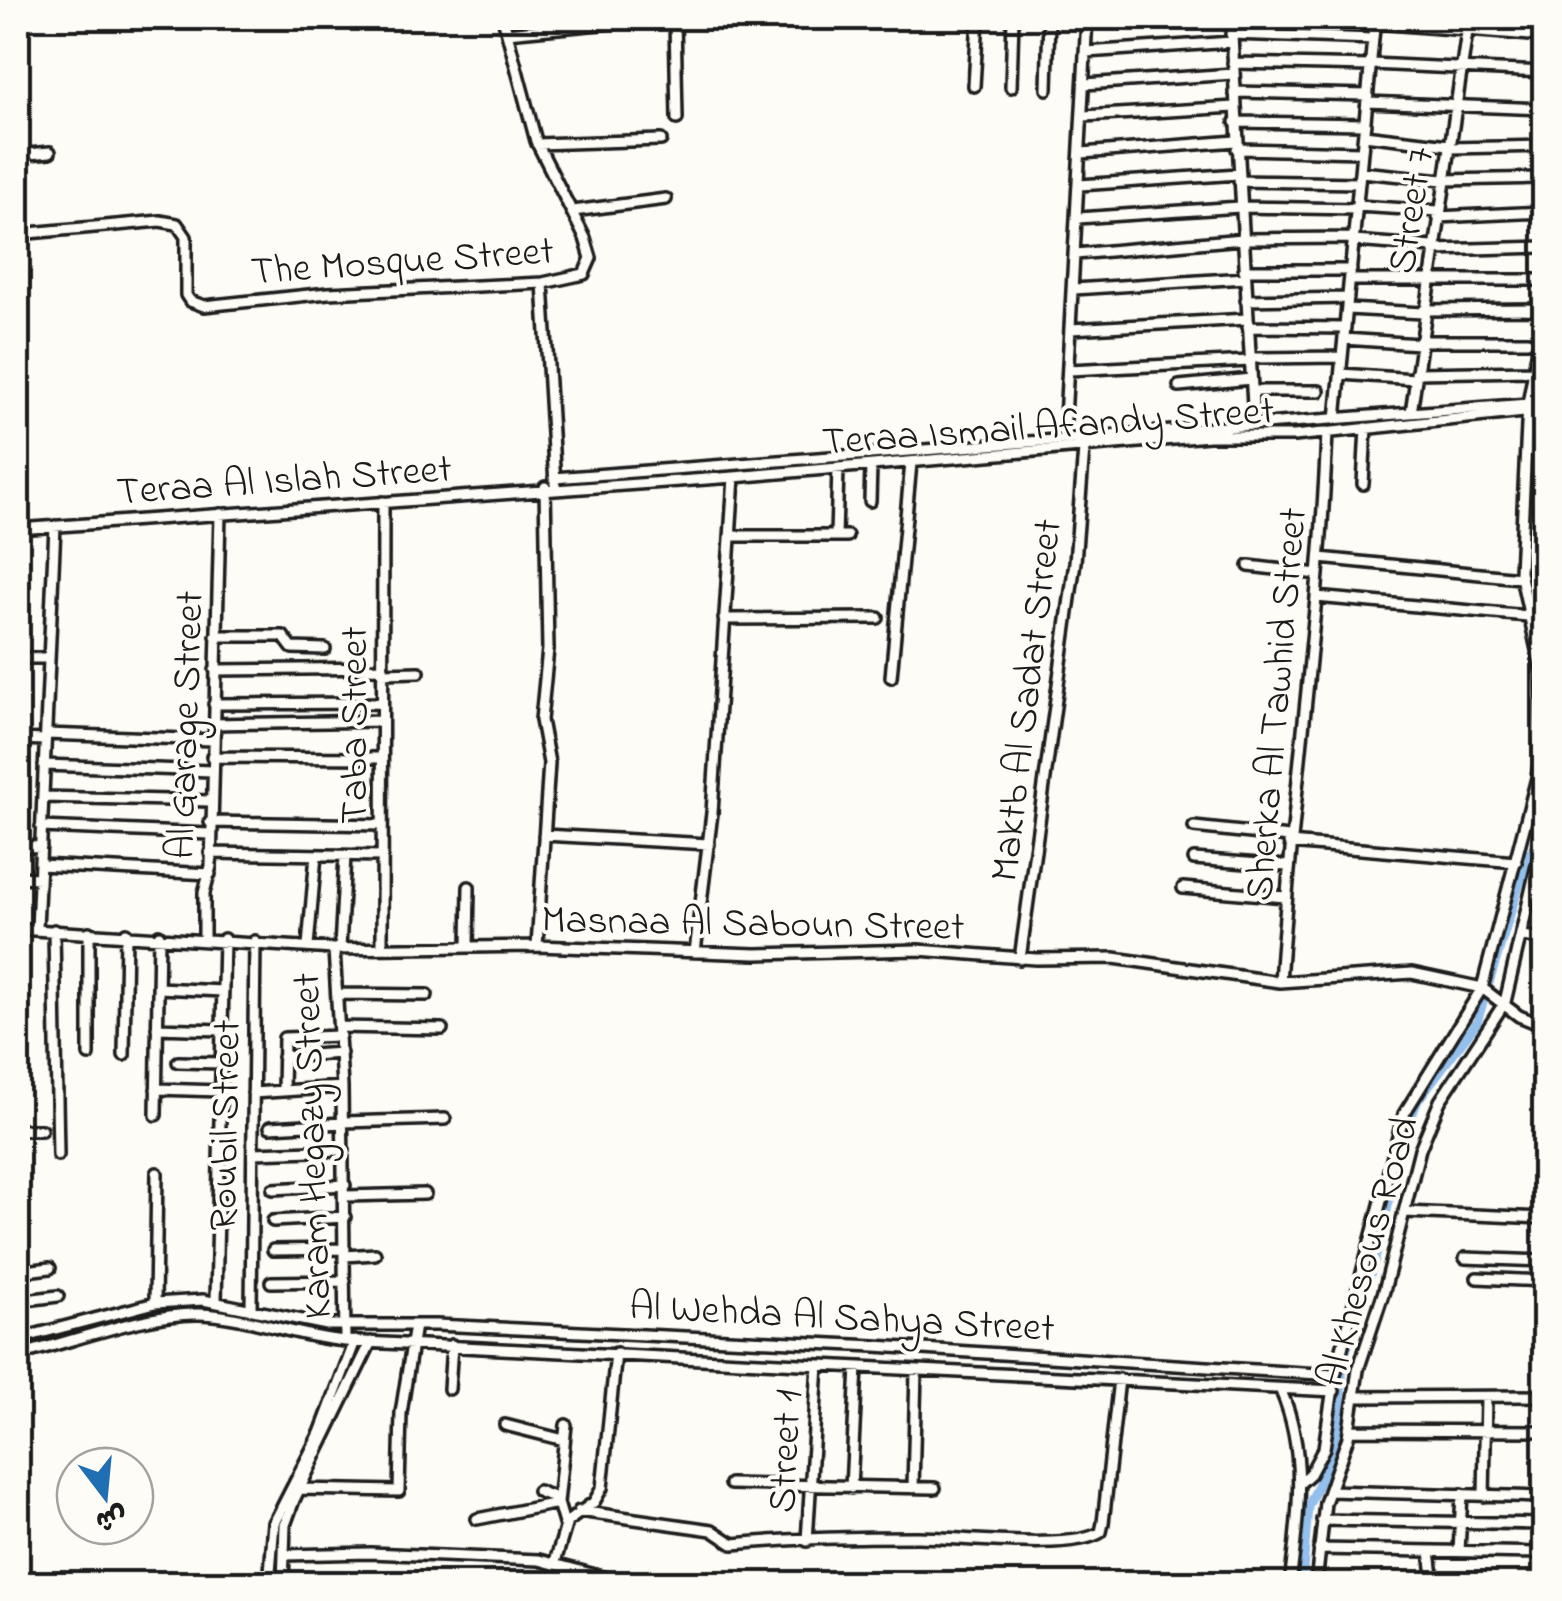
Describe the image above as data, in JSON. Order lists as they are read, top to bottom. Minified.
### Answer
{"streets":{"street":["Street 7","The Mosque Street","Teraa Ismail Afandy Street","Teraa Al Islah Street","Maktb Al Sadat Street","Sherka Al Tawhid Street","Al Garage Street","Taba Street","Masnaa Al Saboun Street","Roubil Street","Karam Hegazy Street","Al Khesous Road","Al Wehda Al Sahya Street","Street 1"]},"crossings":[["Street 7","Teraa Ismail Afandy Street"],["Teraa Ismail Afandy Street","Teraa Al Islah Street"],["Teraa Ismail Afandy Street","Maktb Al Sadat Street"],["Teraa Ismail Afandy Street","Sherka Al Tawhid Street"],["Teraa Al Islah Street","Al Garage Street"],["Teraa Al Islah Street","Taba Street"],["Maktb Al Sadat Street","Masnaa Al Saboun Street"],["Sherka Al Tawhid Street","Masnaa Al Saboun Street"],["Al Garage Street","Masnaa Al Saboun Street"],["Taba Street","Masnaa Al Saboun Street"],["Masnaa Al Saboun Street","Roubil Street"],["Masnaa Al Saboun Street","Karam Hegazy Street"],["Masnaa Al Saboun Street","Al Khesous Road"],["Roubil Street","Al Wehda Al Sahya Street"],["Karam Hegazy Street","Al Wehda Al Sahya Street"],["Al Wehda Al Sahya Street","Street 1"]],"north":"bottom"}
